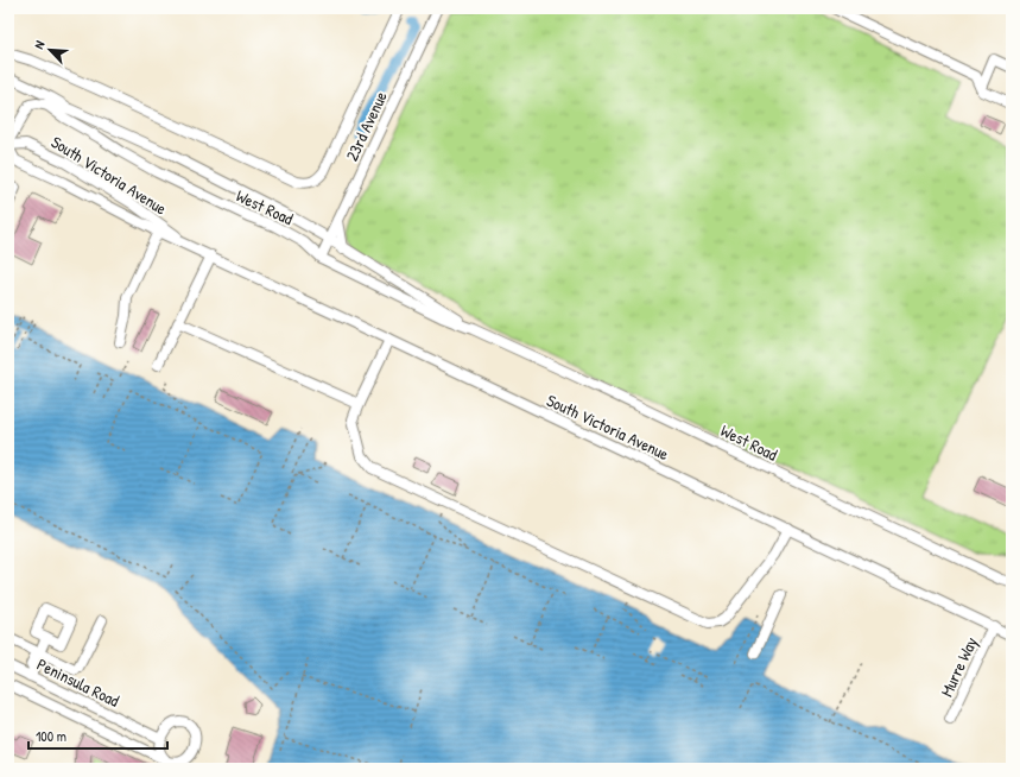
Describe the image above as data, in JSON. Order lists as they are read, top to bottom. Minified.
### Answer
{"streets":{"street":["23rd Avenue","South Victoria Avenue","West Road","Murre Way","Peninsula Road"]},"crossings":[["23rd Avenue","West Road"],["South Victoria Avenue","West Road"],["South Victoria Avenue","Murre Way"]],"scale_bar":"100 m","north":"top left"}
